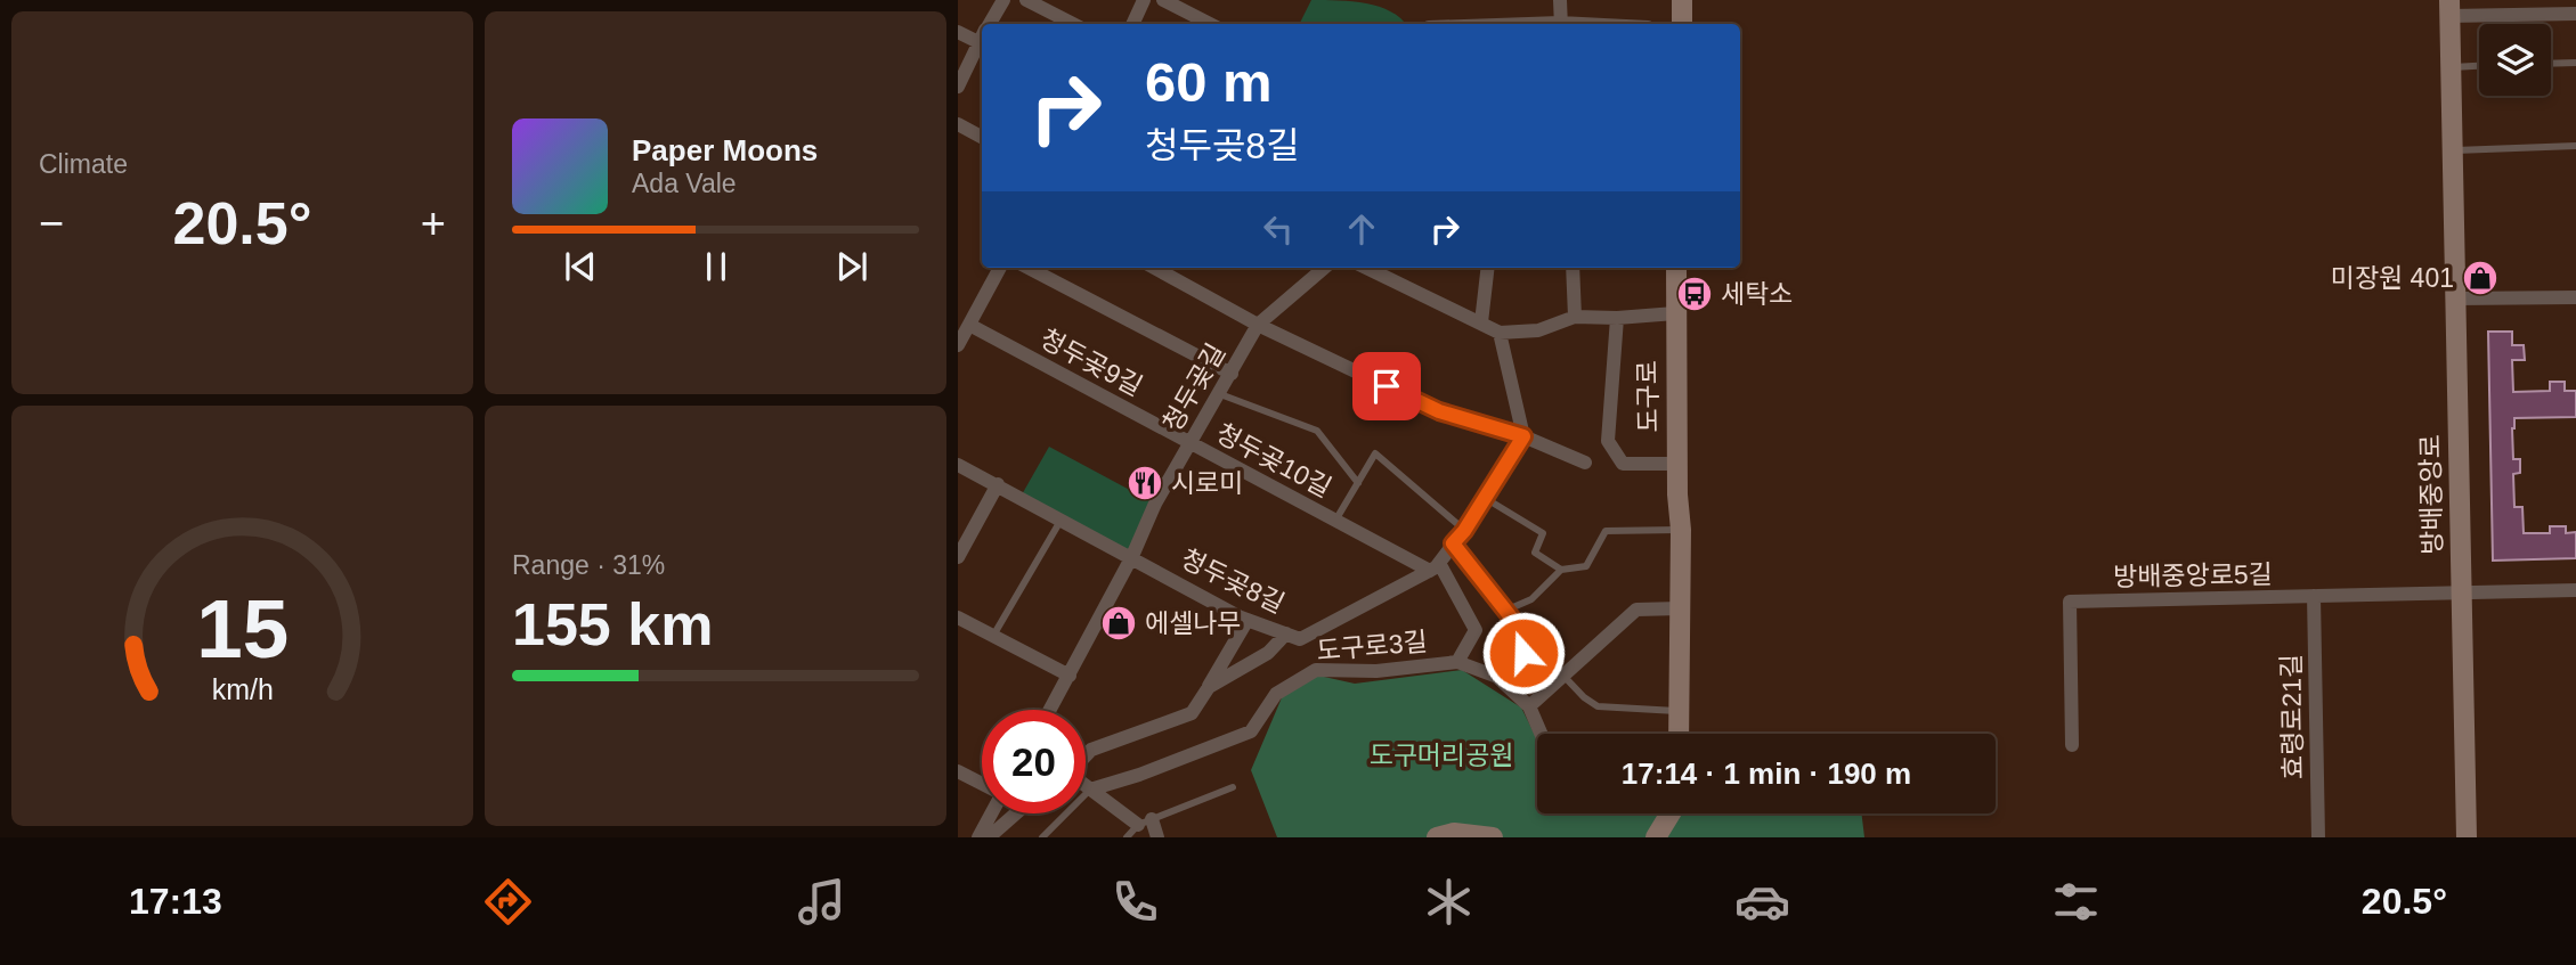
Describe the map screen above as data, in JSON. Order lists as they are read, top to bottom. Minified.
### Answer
{"streets":{"street":["청두곶9길","청두곶길","도구로","청두곶10길","방배중앙로","방배중앙로5길","청두곶8길","도구로3길","효령로21길"]},"crossings":[["청두곶9길","청두곶길"],["청두곶9길","청두곶10길"],["청두곶길","청두곶10길"],["청두곶길","청두곶8길"],["청두곶10길","청두곶8길"],["방배중앙로","방배중앙로5길"],["방배중앙로5길","효령로21길"]],"parks":["도구머리공원"],"places":{"shop":["미장원 401","에셀나무"],"bus stop":["세탁소"],"restaurant":["시로미"]},"page":{"tile":["Climate",["Range · 31%","155 km"]],"turn":["60 m","청두곶8길"],"song":["Paper Moons","Ada Vale"],"heat":["−","20.5°","+"],"limit":"20","trip":"17:14 · 1 min · 190 m","tabs":["17:13","20.5°"],"gauge":["15","km/h"]}}
